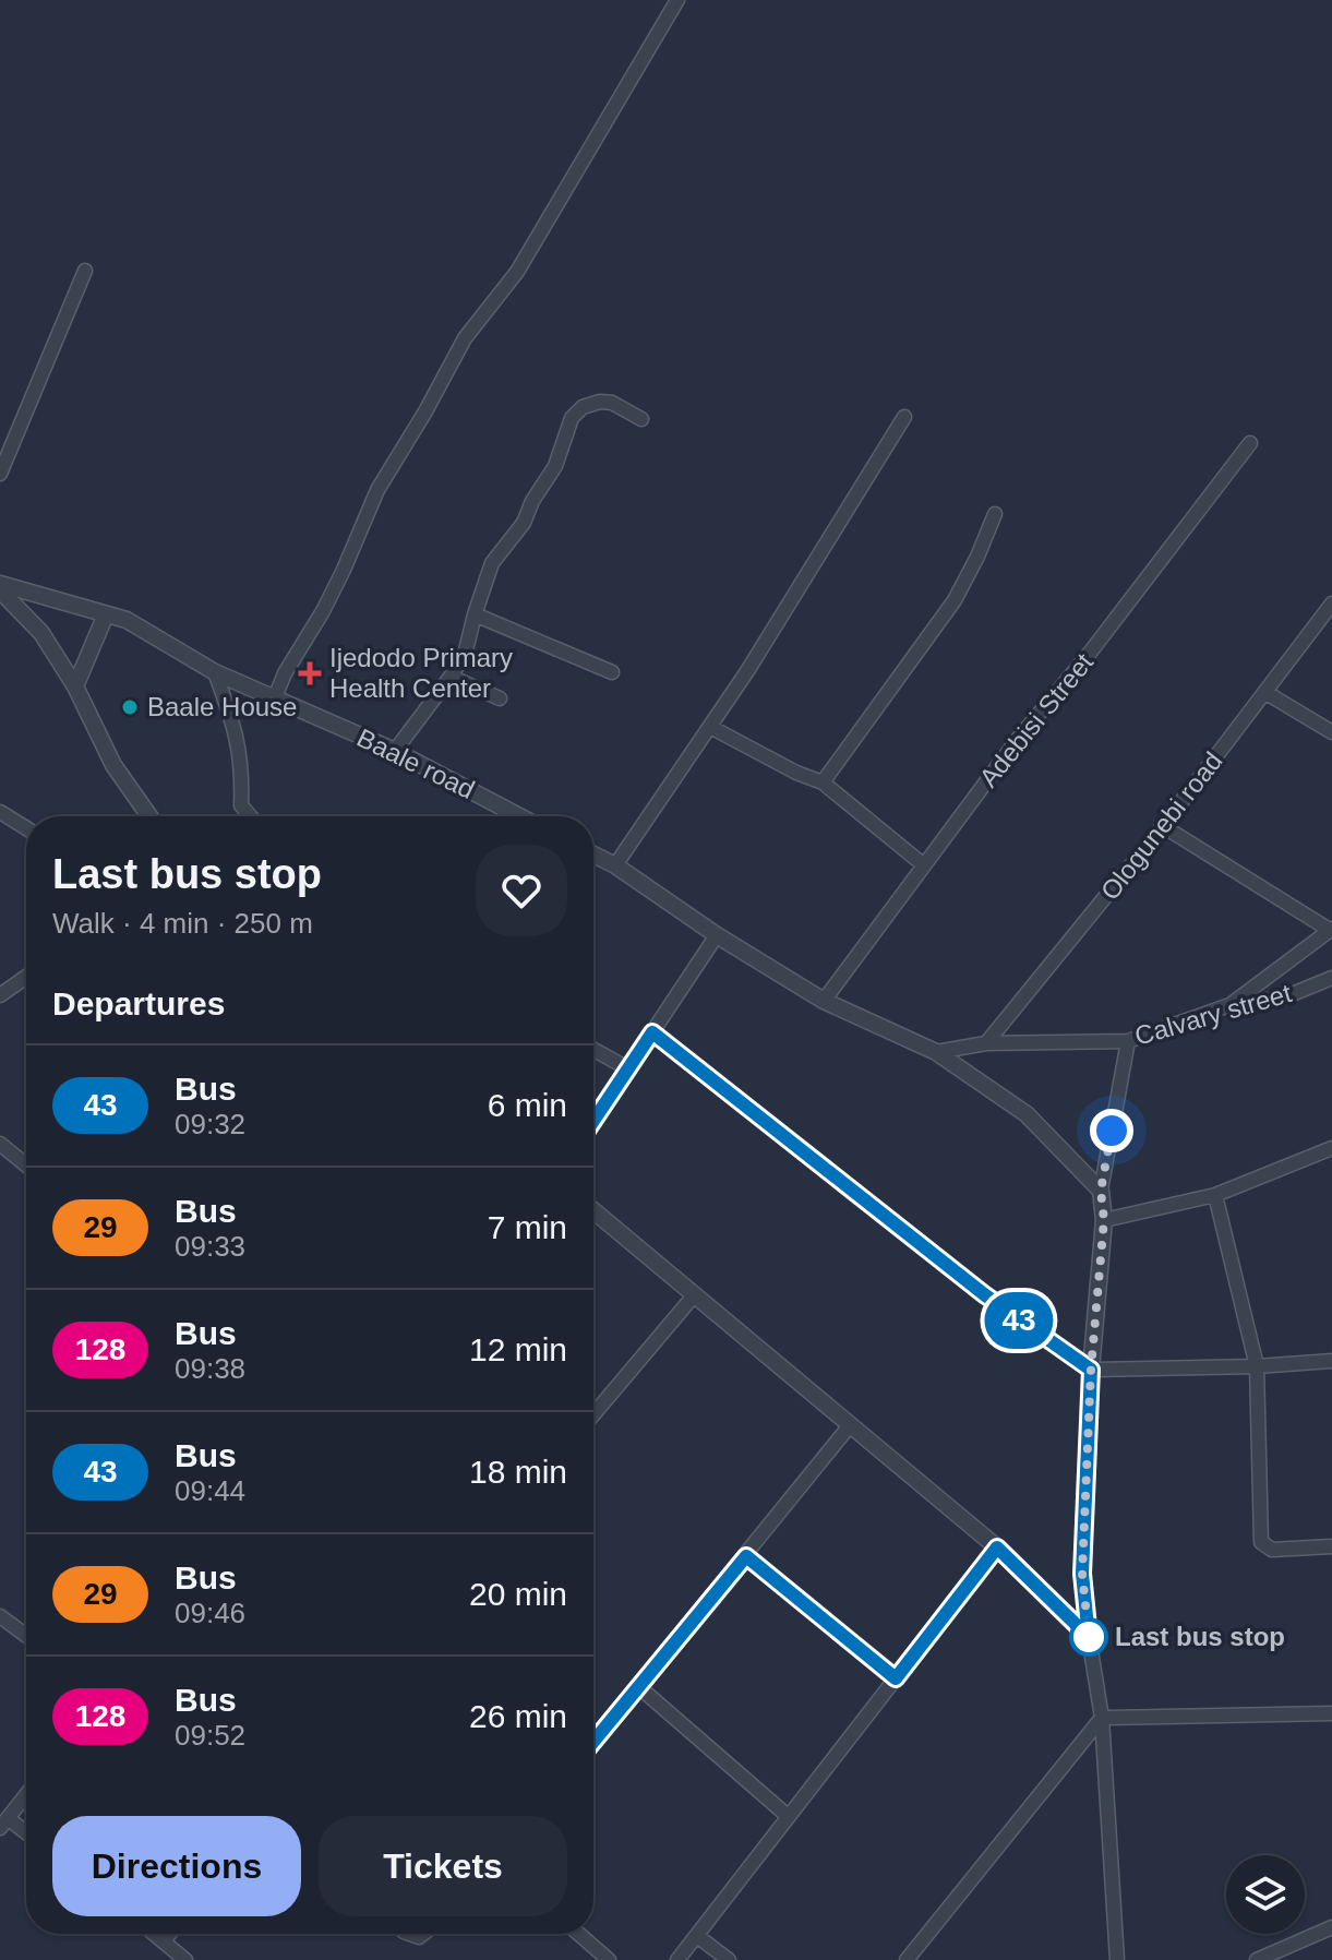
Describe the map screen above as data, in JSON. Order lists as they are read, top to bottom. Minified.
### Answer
{"streets":{"street":["Adebisi Street","Baale road","Ologunebi road","Calvary street"]},"crossings":[["Ologunebi road","Calvary street"]],"places":{"health":["Ijedodo Primary Health Center"],"other":["Baale House","Last bus stop"]},"lines":["bus line 43"],"page":{"on_map":"43","heading":[["Last bus stop","Walk · 4 min · 250 m"],"Departures"],"list":[{"mark":"43","name":"Bus","note":"09:32","value":"6 min"},{"mark":"29","name":"Bus","note":"09:33","value":"7 min"},{"mark":"128","name":"Bus","note":"09:38","value":"12 min"},{"mark":"43","name":"Bus","note":"09:44","value":"18 min"},{"mark":"29","name":"Bus","note":"09:46","value":"20 min"},{"mark":"128","name":"Bus","note":"09:52","value":"26 min"}],"buttons":["Directions","Tickets"]}}
